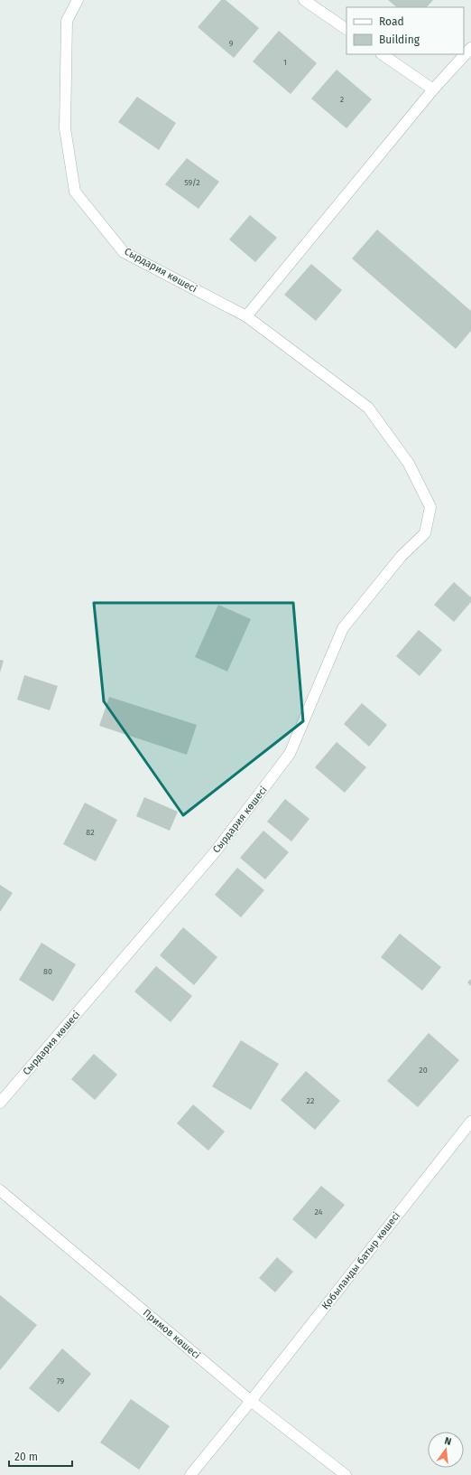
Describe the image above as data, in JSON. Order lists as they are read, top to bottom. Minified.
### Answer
{"streets":{"street":["Сырдария көшесі","Қобыланды батыр көшесі","Примов көшесі"]},"crossings":[["Қобыланды батыр көшесі","Примов көшесі"]],"house_numbers":["9","1","2","59/2","82","80","20","22","24","79"],"legend":["Road","Building"],"scale_bar":"20 m","north":"top"}
